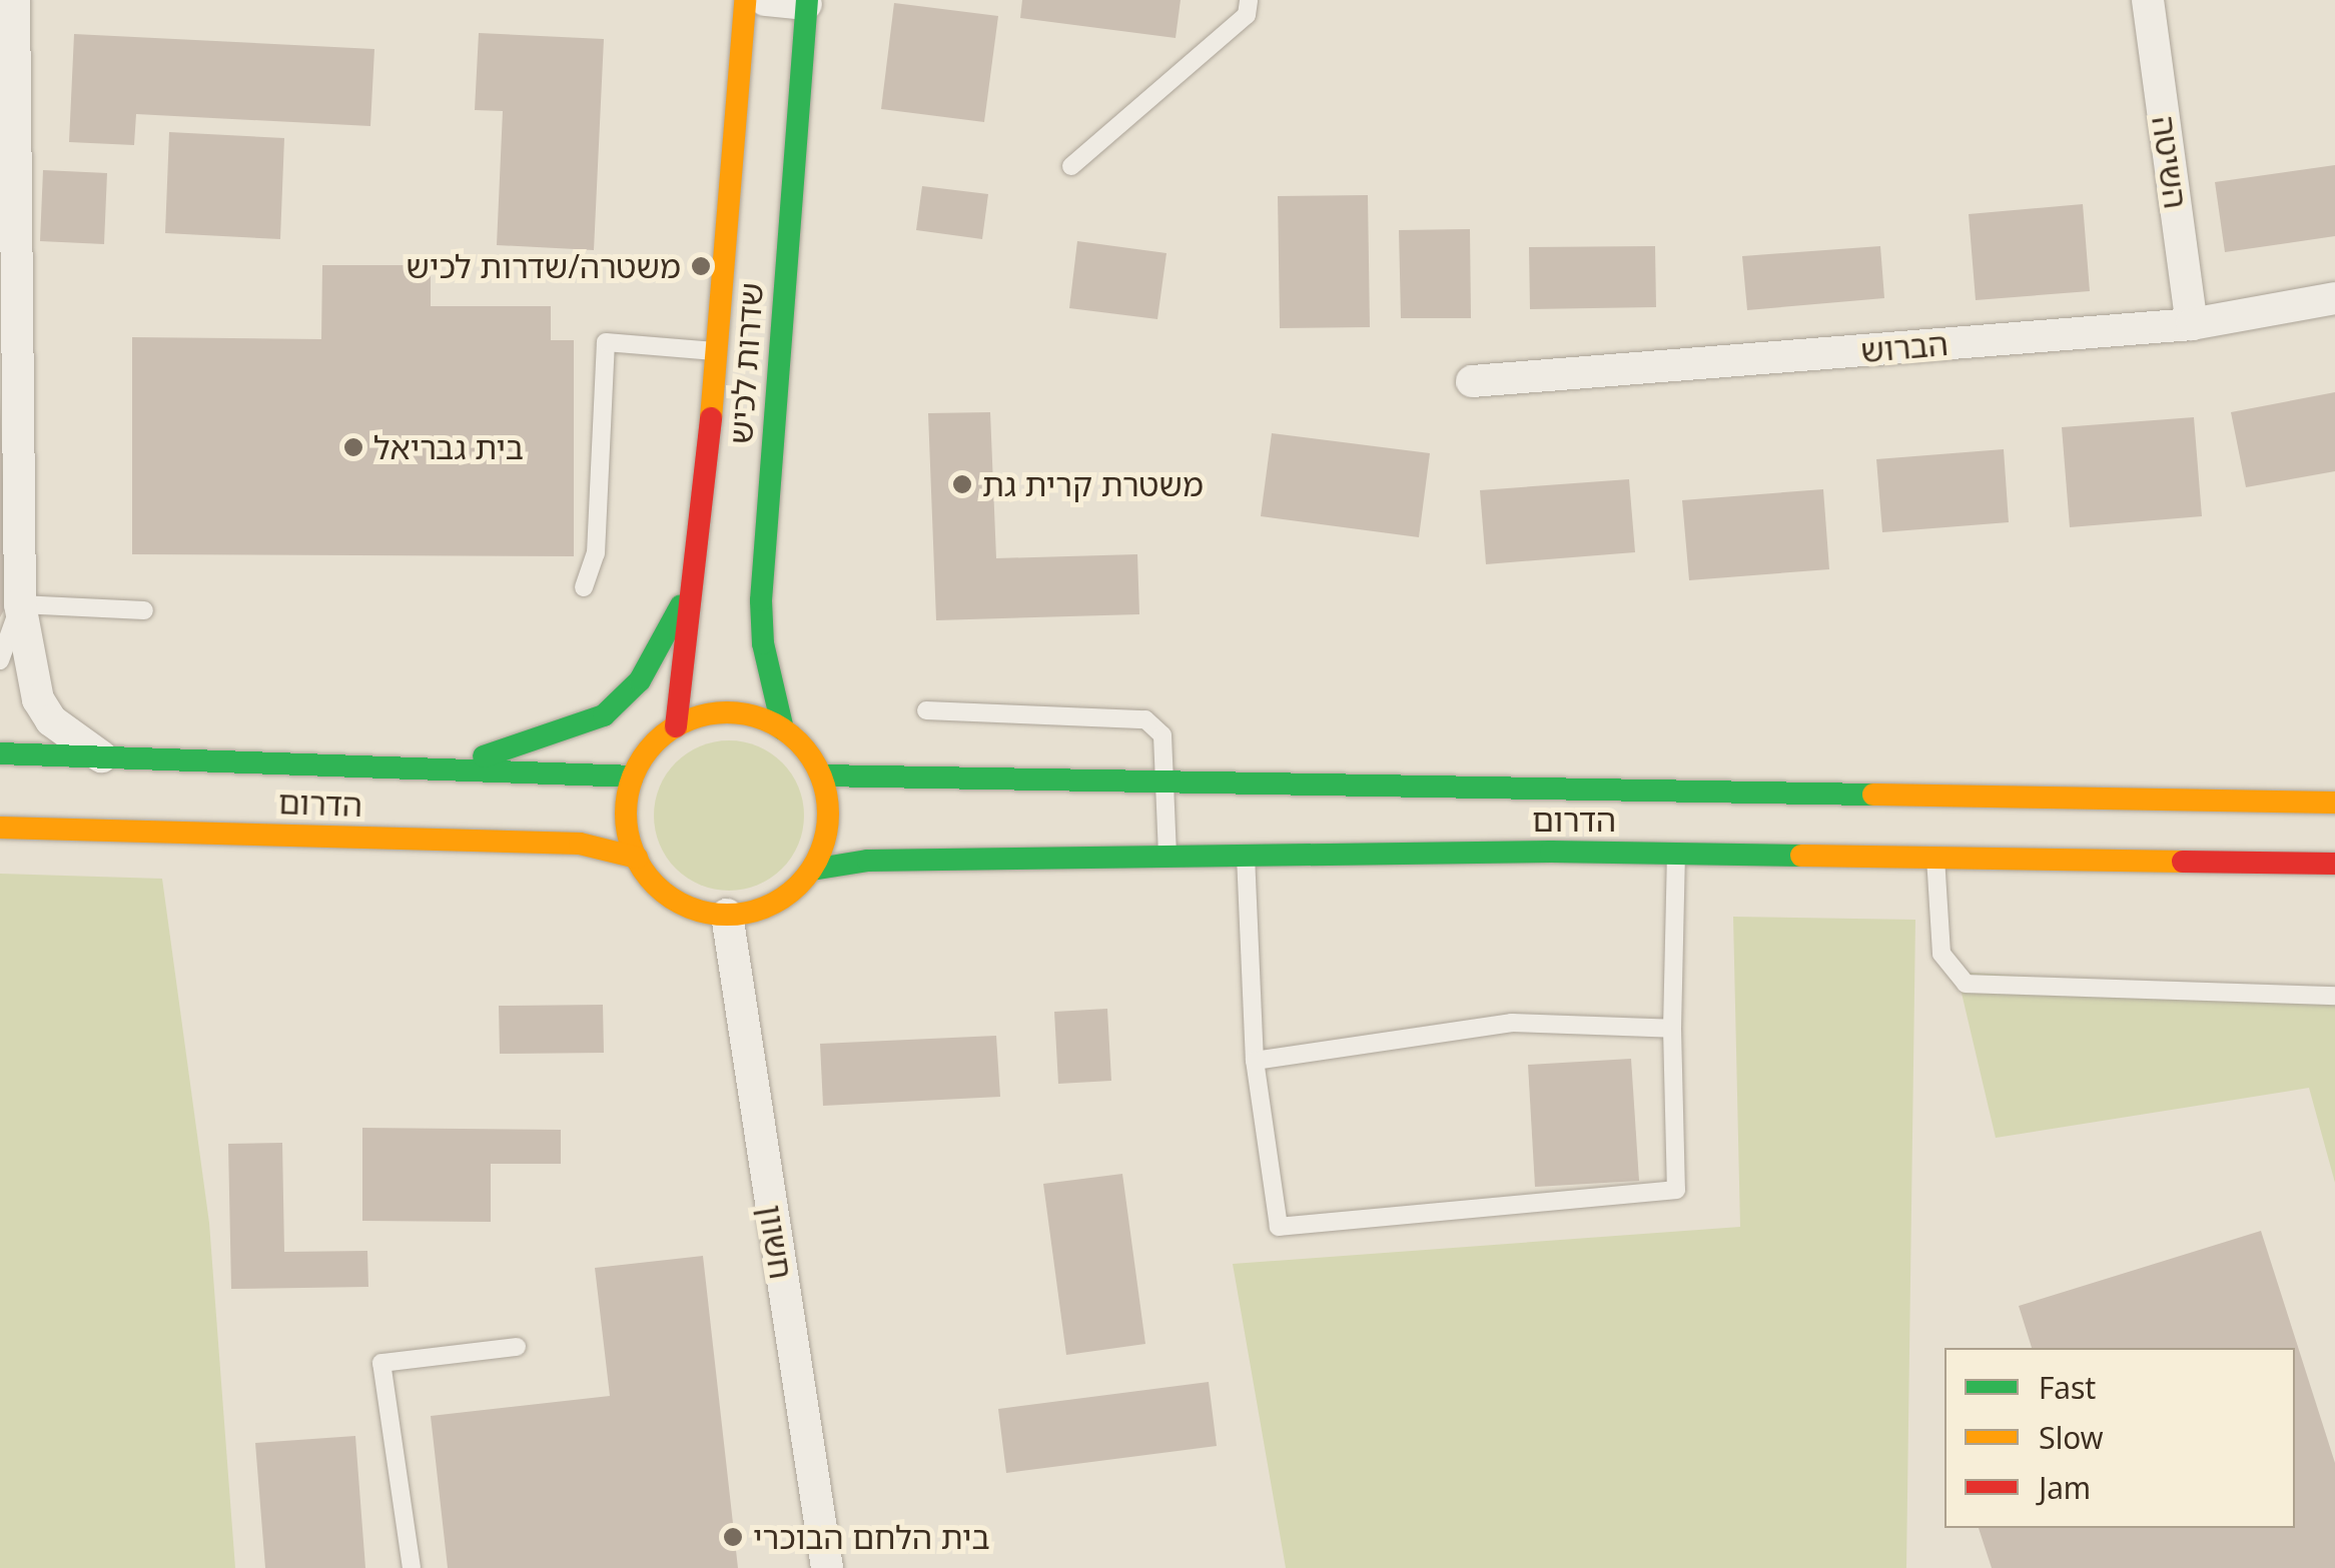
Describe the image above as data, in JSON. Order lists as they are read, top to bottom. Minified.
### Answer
{"streets":{"main road":["שדרות לכיש","הדרום"],"street":["השיטה","הברוש","חשוון"]},"crossings":[["השיטה","הברוש"],["שדרות לכיש","הדרום"],["שדרות לכיש","חשוון"],["הדרום","חשוון"]],"places":["משטרה/שדרות לכיש","בית גבריאל","משטרת קרית גת","בית הלחם הבוכרי"],"legend":["Fast","Slow","Jam"]}
